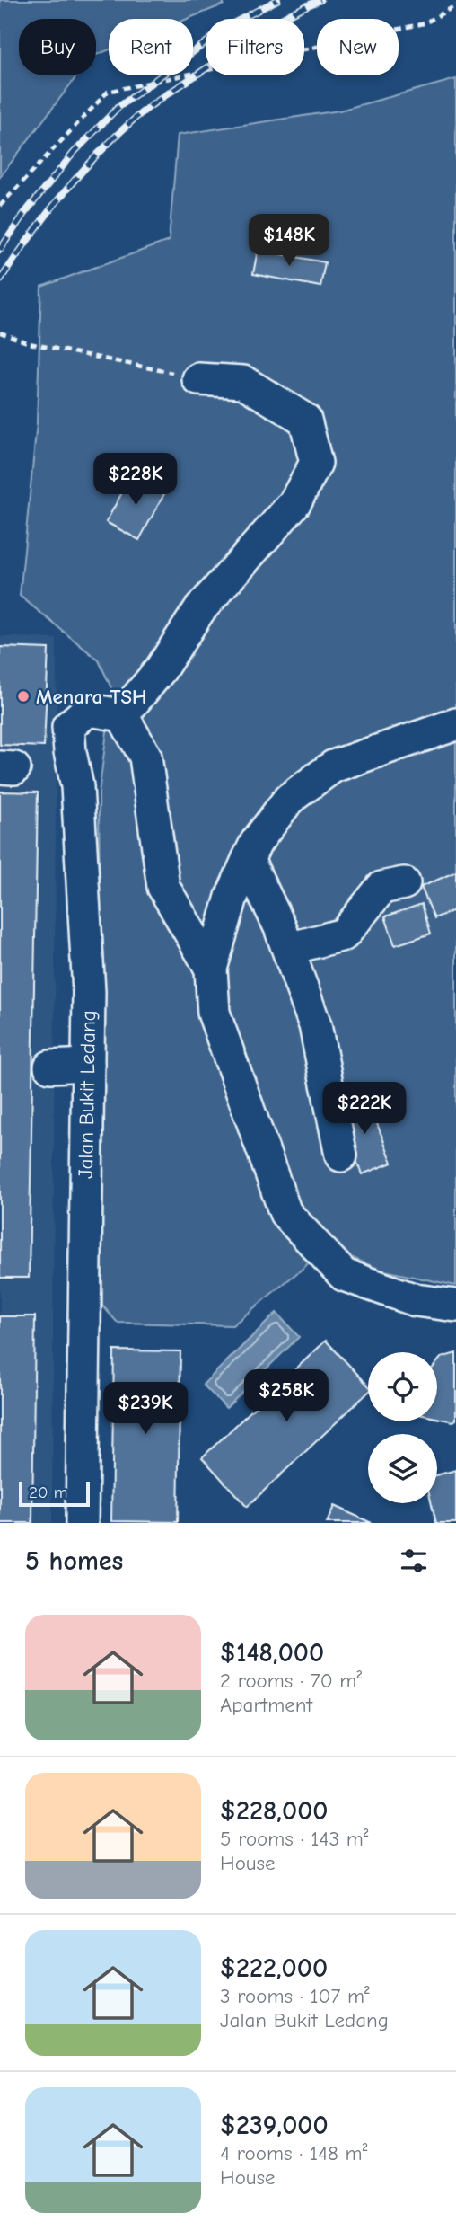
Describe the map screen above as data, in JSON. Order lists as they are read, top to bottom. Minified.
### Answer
{"streets":{"street":["Jalan Bukit Ledang"]},"places":["Menara TSH"],"scale_bar":"20 m","page":{"chip":["Buy","Rent","Filters","New"],"price":["$148K","$228K","$222K","$258K","$239K"],"scale":"20 m","heading":"5 homes","list":[{"name":"$148,000","note":"2 rooms · 70 m² · Apartment"},{"name":"$228,000","note":"5 rooms · 143 m² · House"},{"name":"$222,000","note":"3 rooms · 107 m² · Jalan Bukit Ledang"},{"name":"$239,000","note":"4 rooms · 148 m² · House"}]}}
